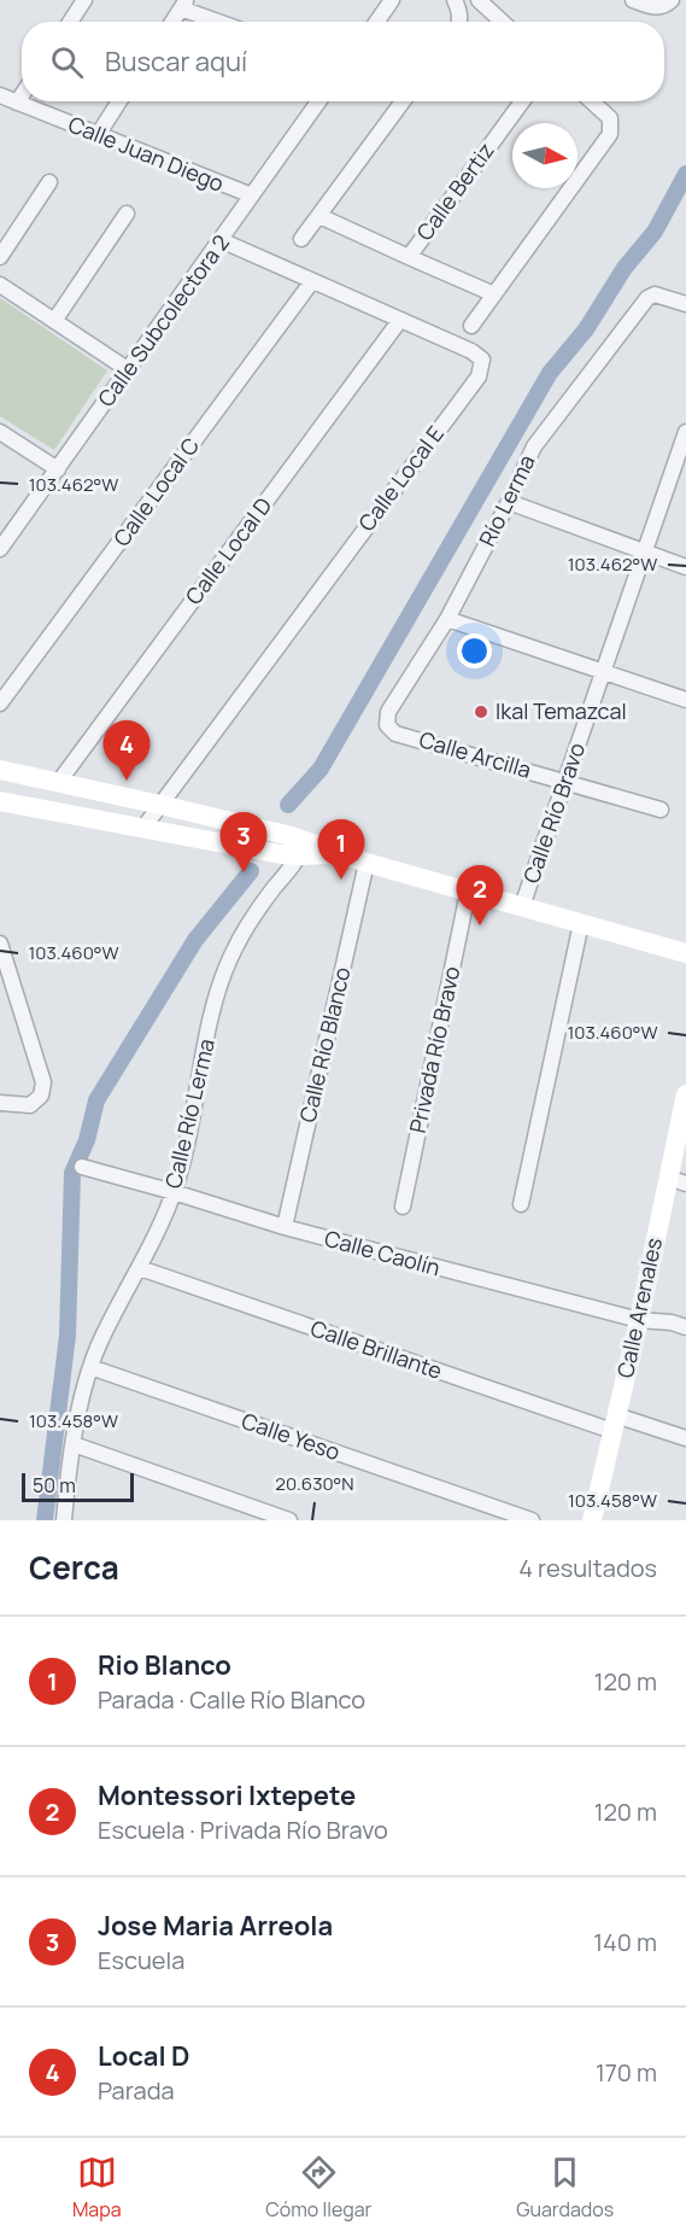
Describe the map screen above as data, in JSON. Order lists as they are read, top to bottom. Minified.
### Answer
{"streets":{"main road":["Calle Arenales"],"street":["Calle Juan Diego","Calle Bertiz","Calle Subcolectora 2","Calle Local E","Calle Local C","Río Lerma","Calle Local D","Calle Arcilla","Calle Río Bravo","Calle Río Blanco","Privada Río Bravo","Calle Río Lerma","Calle Caolín","Calle Brillante","Calle Yeso"]},"crossings":[["Calle Juan Diego","Calle Subcolectora 2"],["Calle Subcolectora 2","Calle Local E"],["Calle Local E","Calle Local C"],["Calle Local E","Calle Local D"],["Río Lerma","Calle Arcilla"],["Calle Arcilla","Calle Río Bravo"],["Calle Río Blanco","Calle Caolín"],["Calle Río Lerma","Calle Caolín"],["Calle Río Lerma","Calle Brillante"],["Calle Río Lerma","Calle Yeso"],["Calle Caolín","Calle Arenales"],["Calle Arenales","Calle Brillante"]],"places":["Ikal Temazcal"],"scale_bar":"50 m","north":"right","page":{"search":"Buscar aquí","pins":["4","3","1","2"],"scale":"50 m","heading":["Cerca","4 resultados"],"list":[{"mark":"1","name":"Rio Blanco","note":"Parada · Calle Río Blanco","value":"120 m"},{"mark":"2","name":"Montessori Ixtepete","note":"Escuela · Privada Río Bravo","value":"120 m"},{"mark":"3","name":"Jose Maria Arreola","note":"Escuela","value":"140 m"},{"mark":"4","name":"Local D","note":"Parada","value":"170 m"}],"nav":["Mapa","Cómo llegar","Guardados"]},"coordinates":["103.462°W","103.460°W","103.458°W","20.630°N"]}
